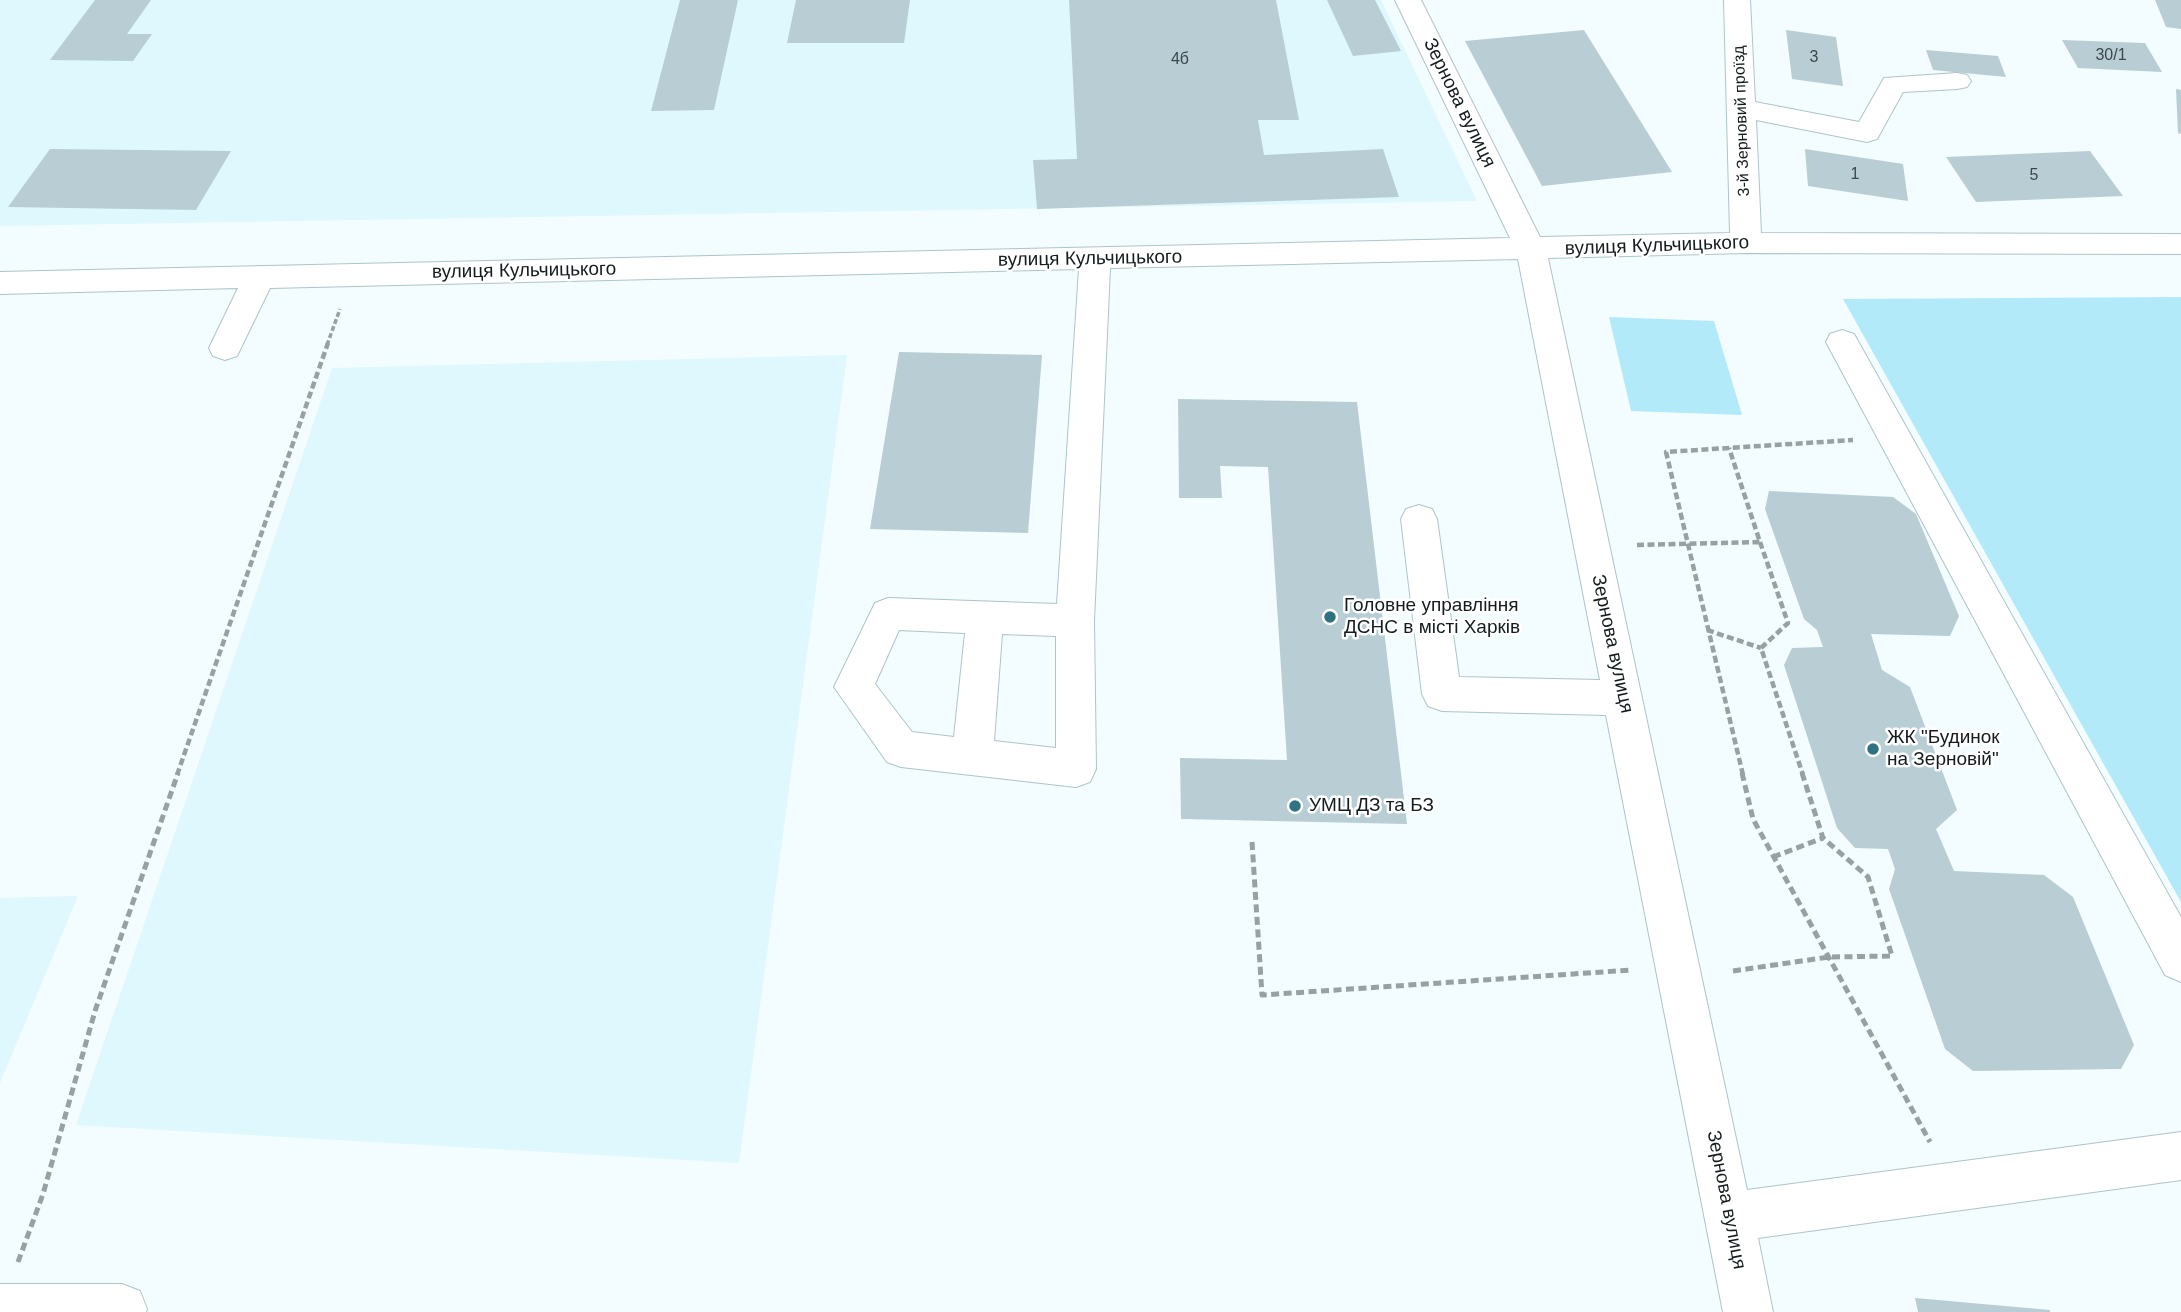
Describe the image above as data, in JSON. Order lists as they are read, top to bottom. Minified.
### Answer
{"streets":{"street":["Зернова вулиця","3-й Зерновий проїзд","вулиця Кульчицького"]},"crossings":[["Зернова вулиця","вулиця Кульчицького"],["3-й Зерновий проїзд","вулиця Кульчицького"]],"places":["Головне управління ДСНС в місті Харків","ЖК \"Будинок на Зерновій\"","УМЦ ДЗ та БЗ"],"house_numbers":["30/1","3","4б","1","5"]}
